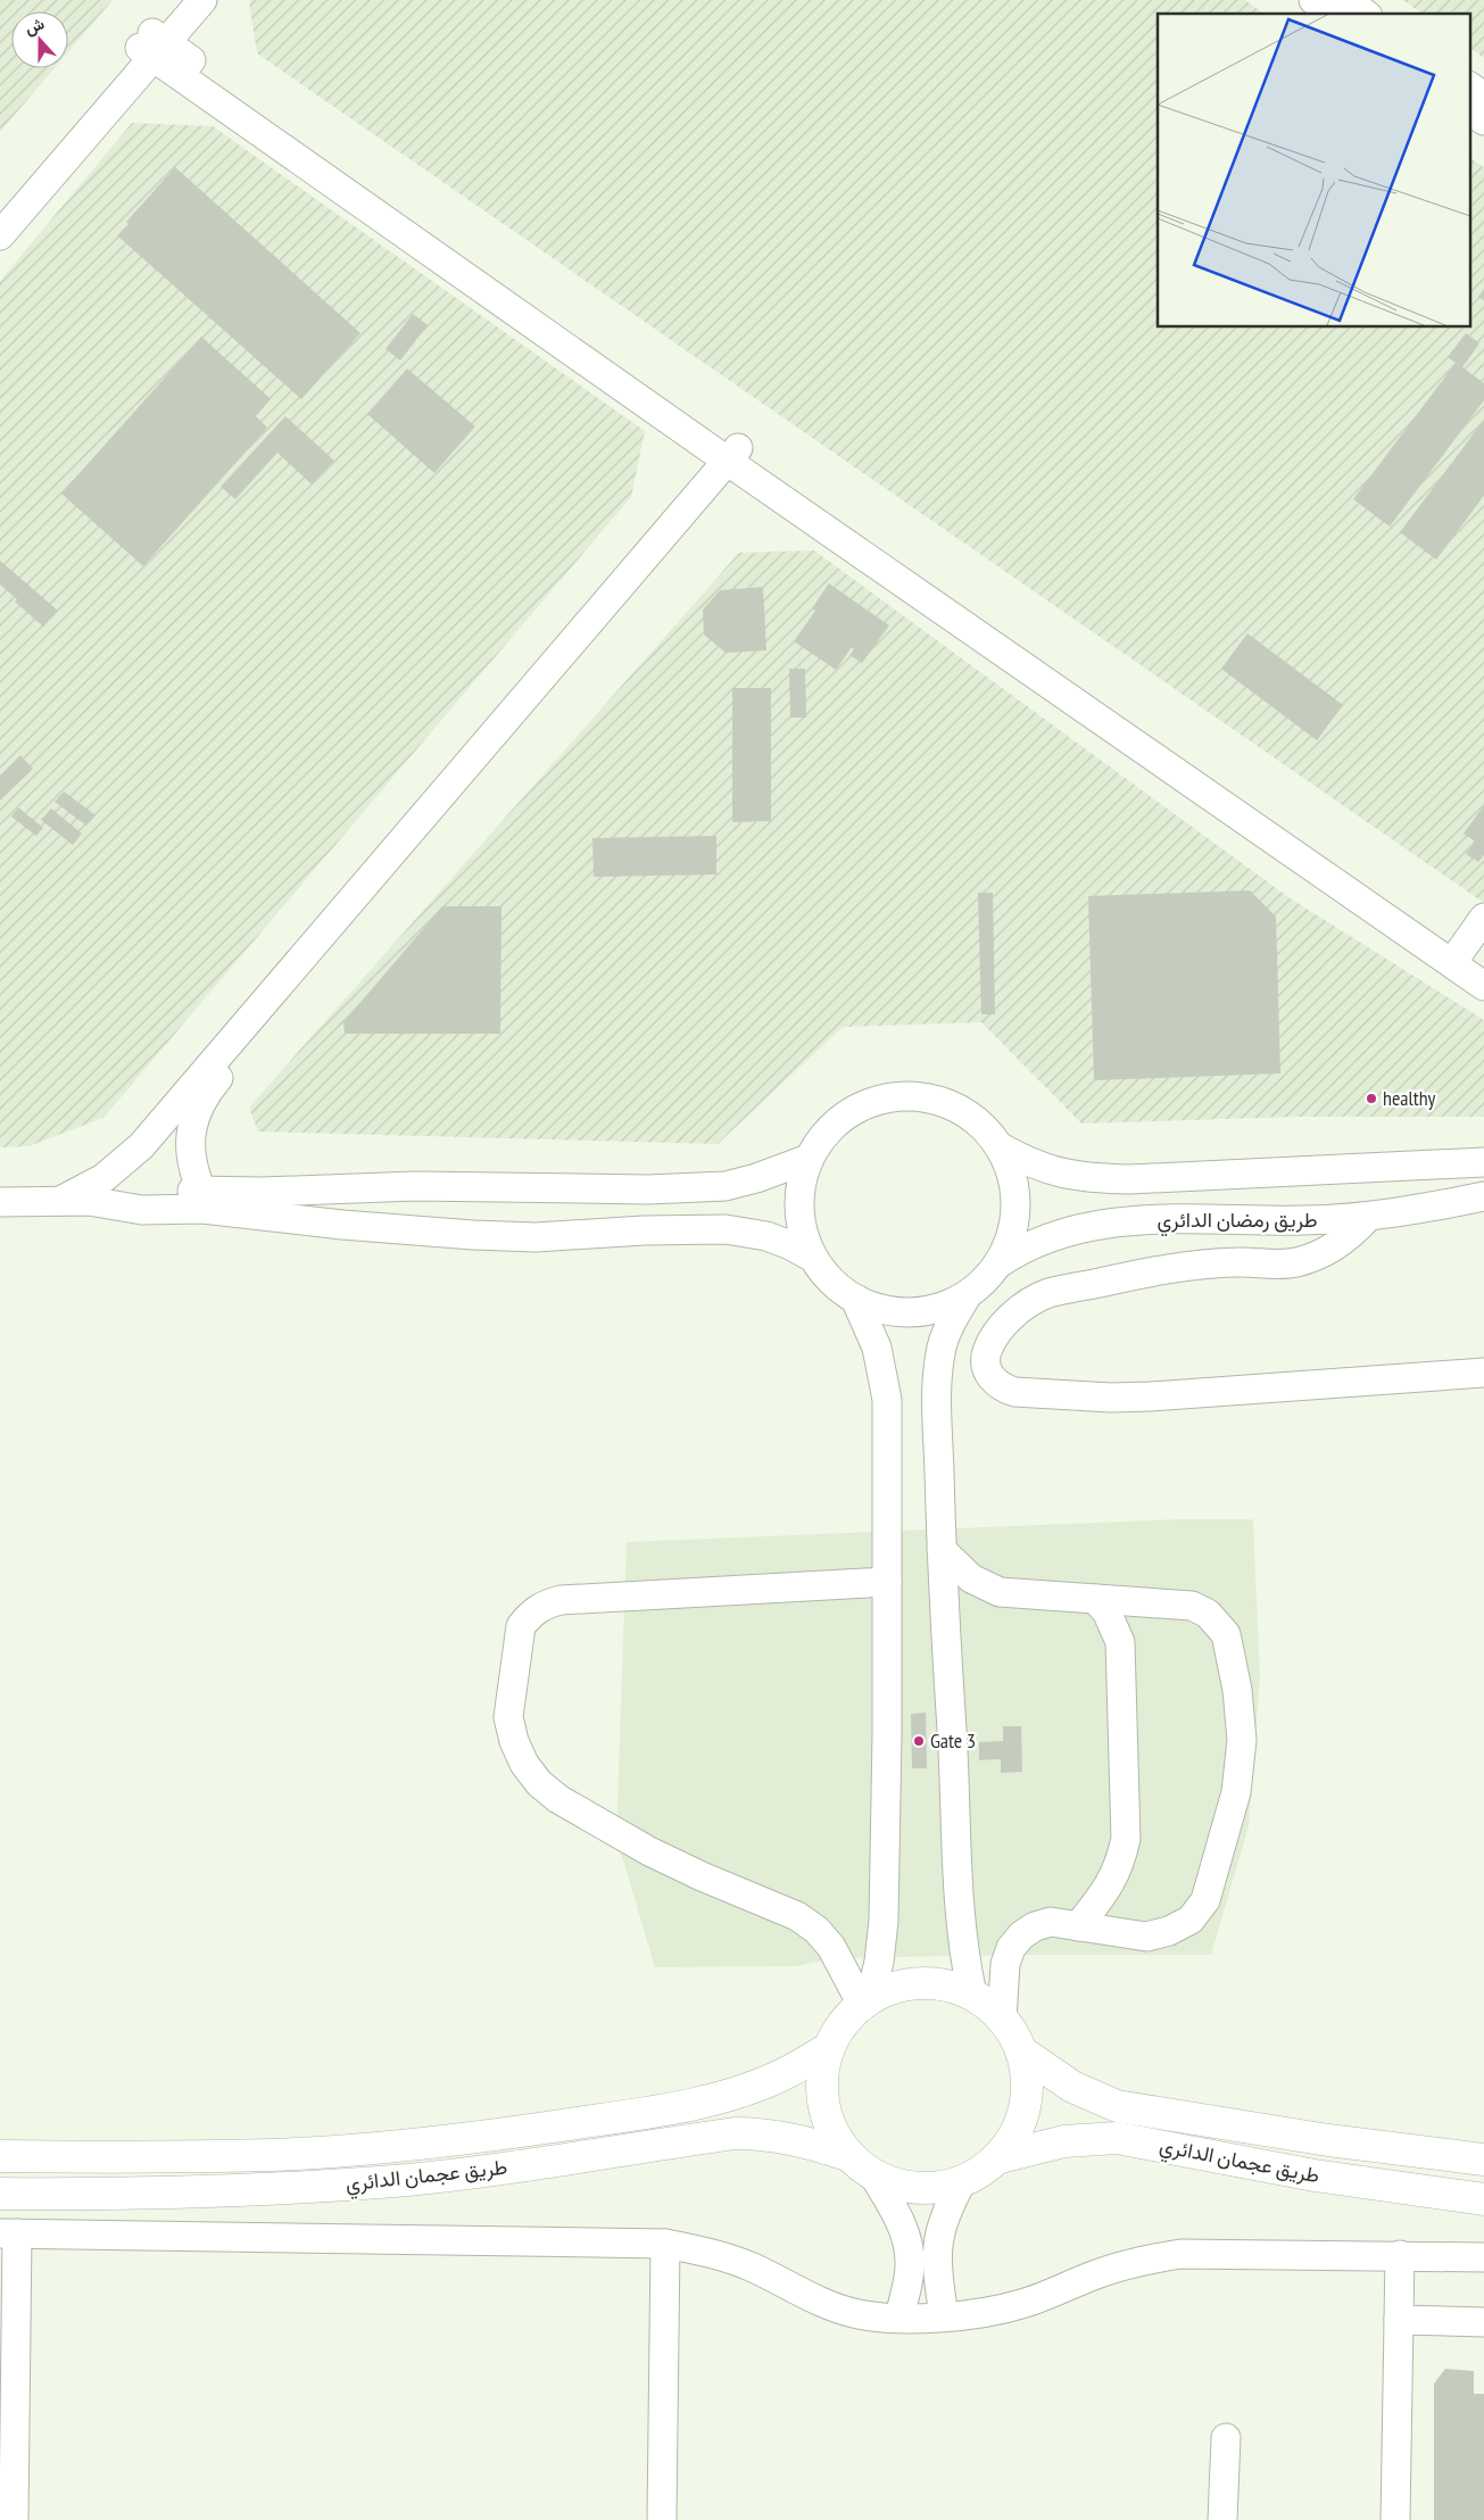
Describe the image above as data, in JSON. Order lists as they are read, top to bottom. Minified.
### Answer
{"streets":{"main road":["طريق عجمان الدائري"],"street":["طريق رمضان الدائري"]},"places":["healthy","Gate 3"],"north":"top"}
